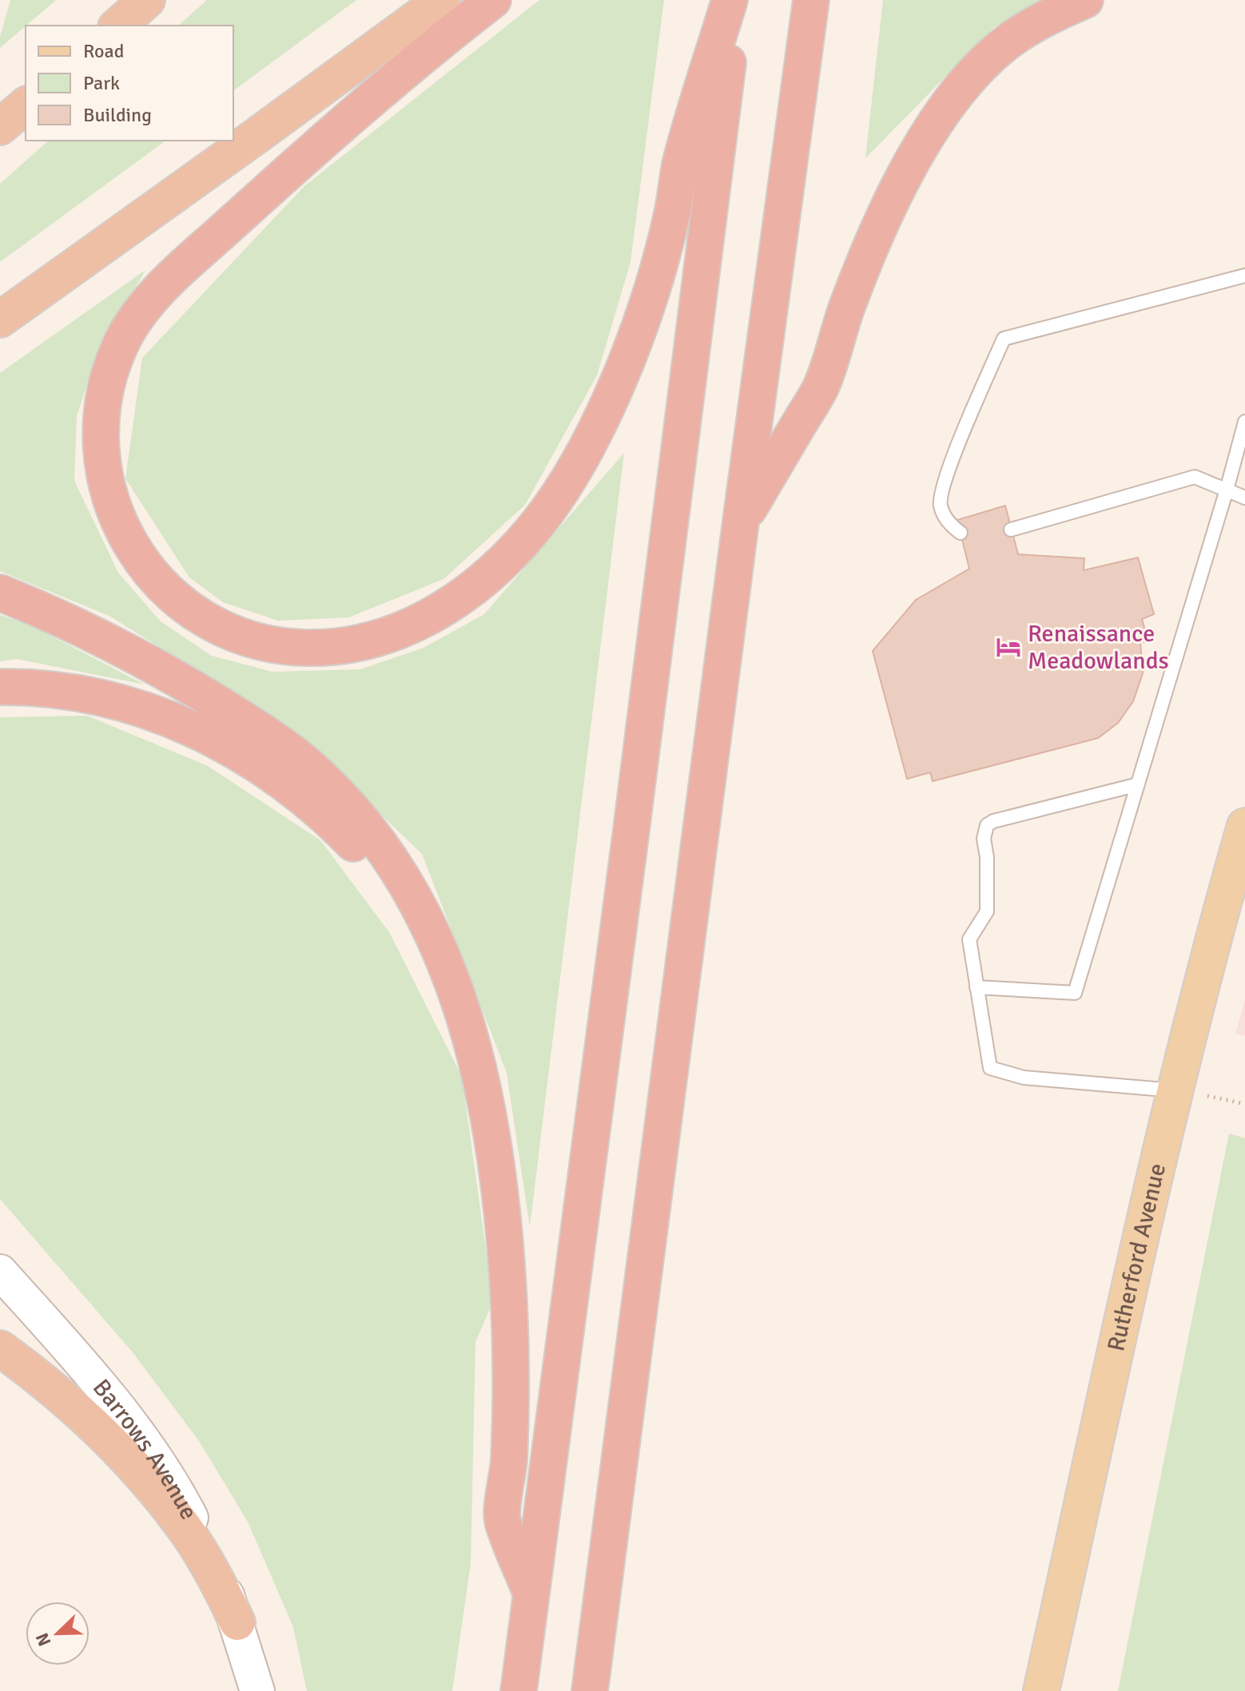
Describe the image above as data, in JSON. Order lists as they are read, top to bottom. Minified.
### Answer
{"streets":{"main road":["Rutherford Avenue"],"street":["Barrows Avenue"]},"places":{"hotel":["Renaissance Meadowlands"]},"legend":["Road","Park","Building"],"north":"bottom left"}
